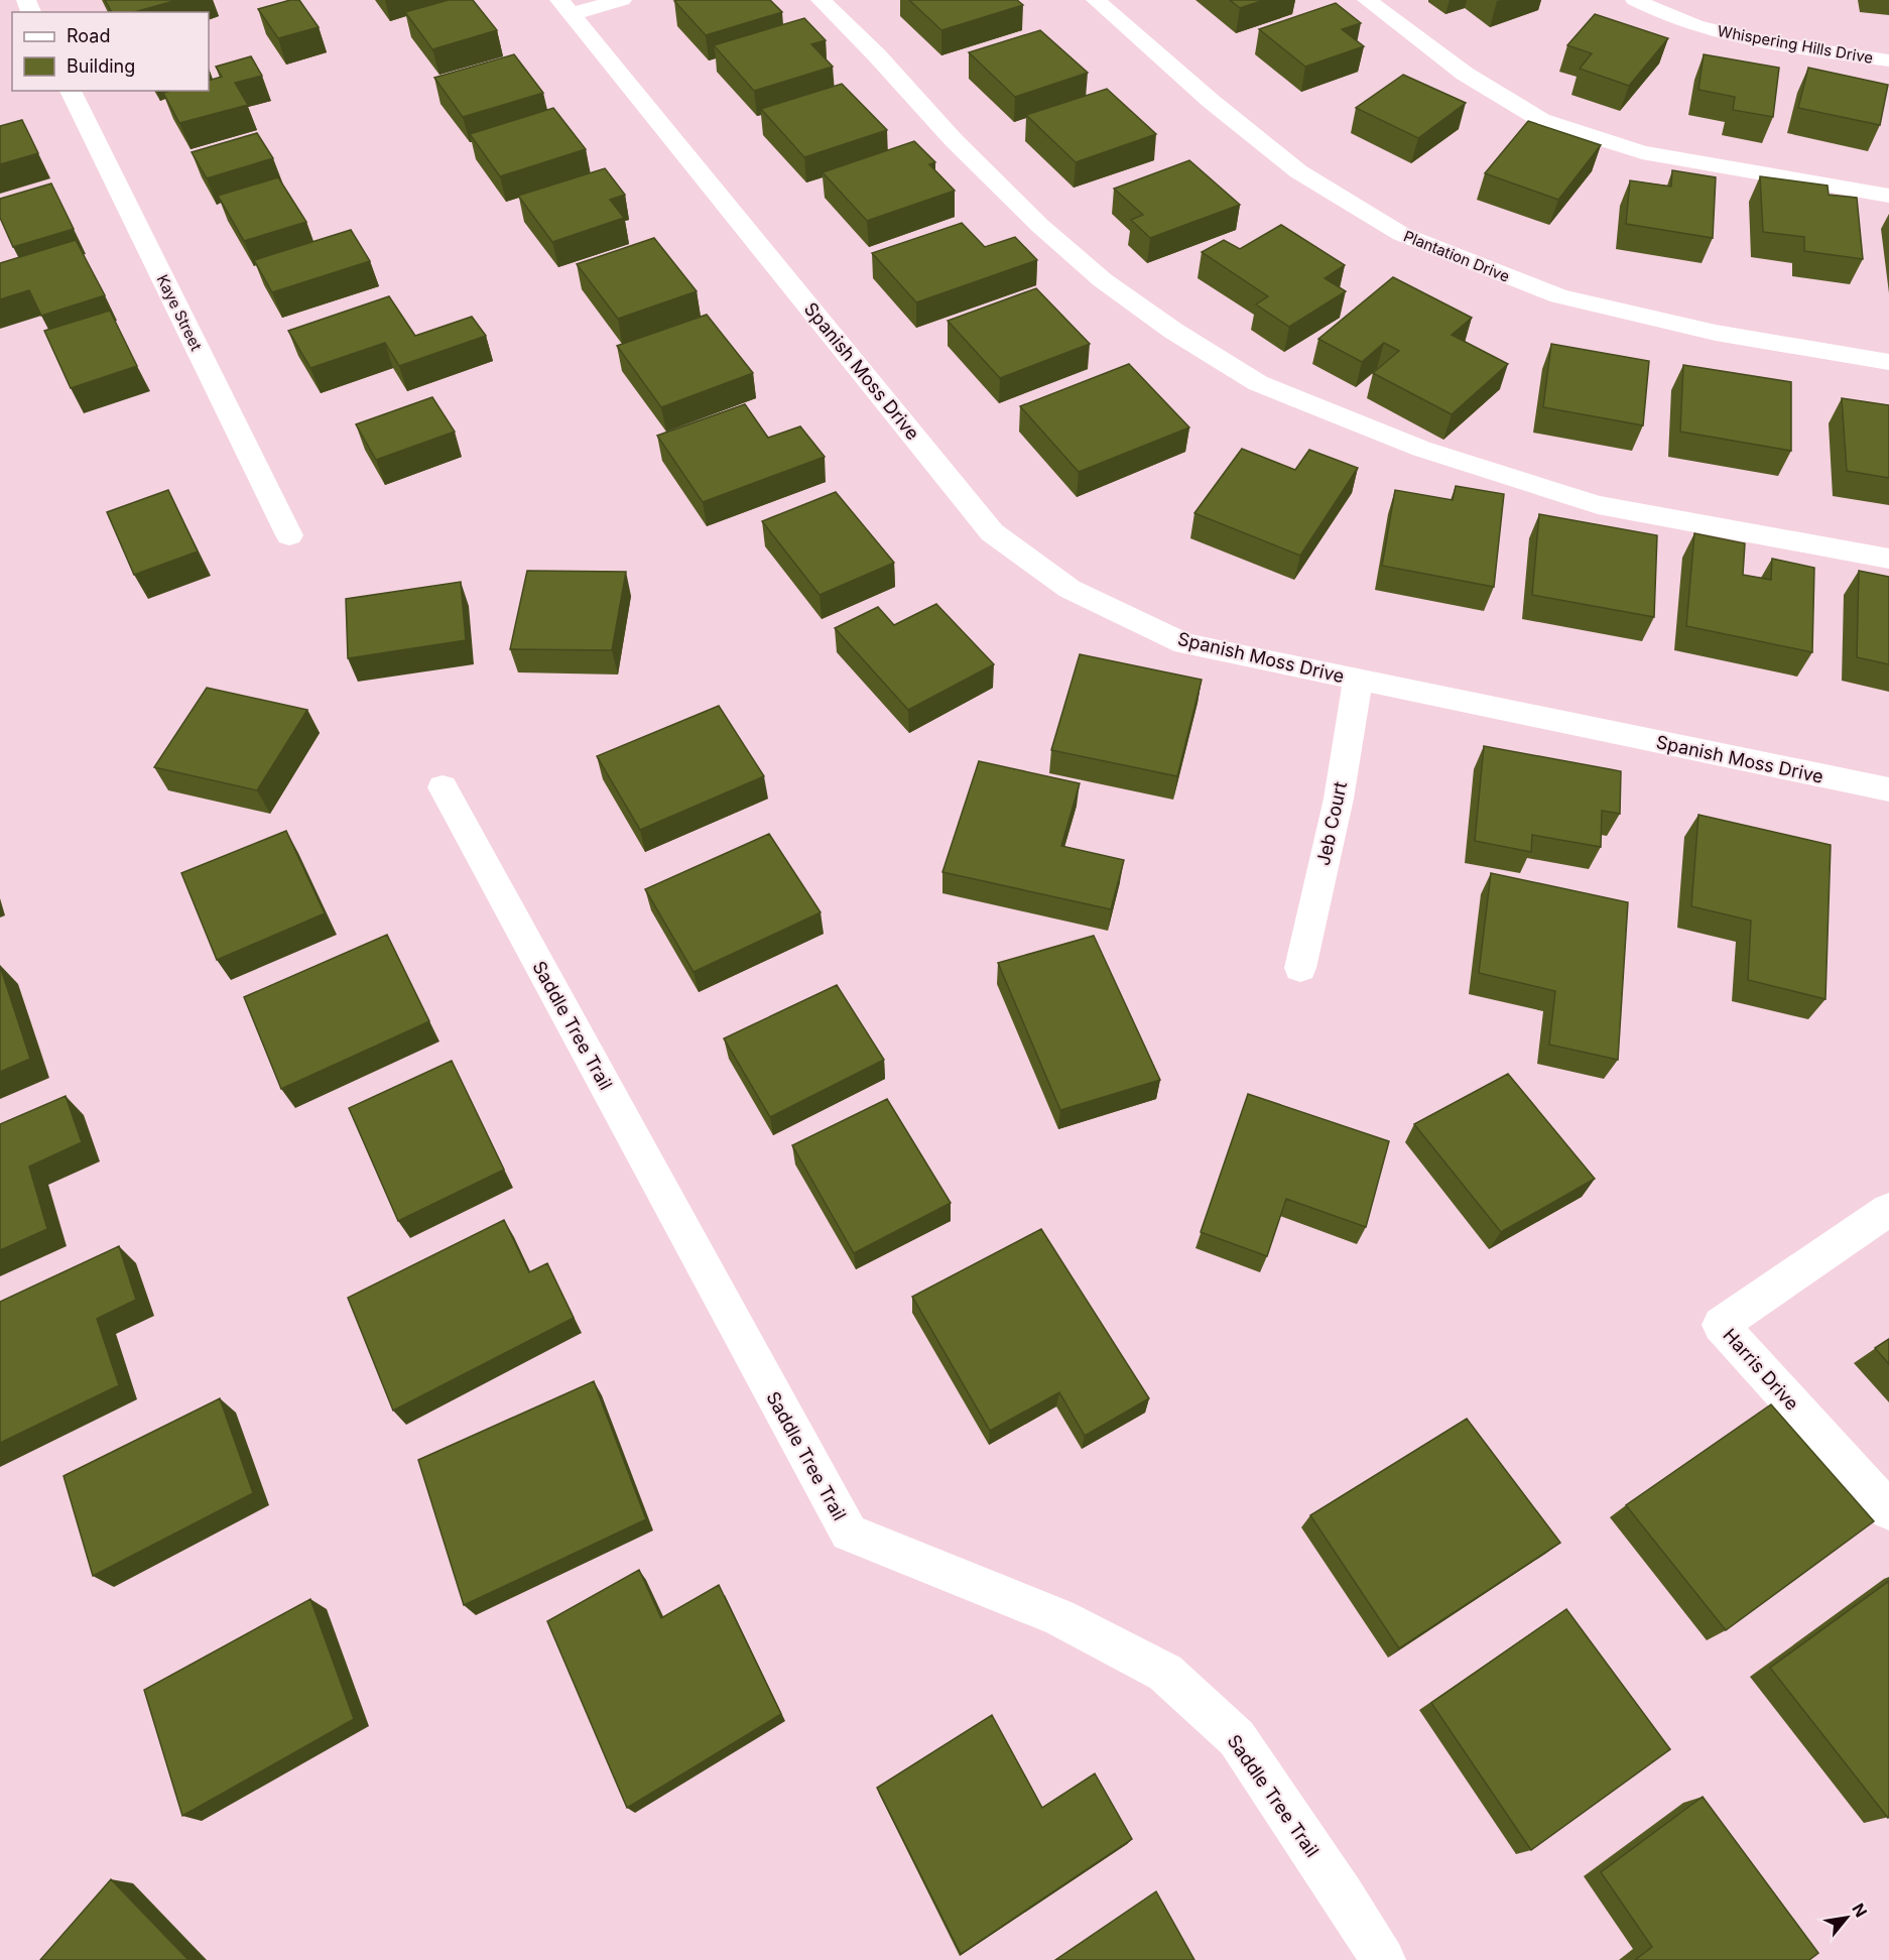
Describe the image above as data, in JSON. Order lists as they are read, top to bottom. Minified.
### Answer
{"streets":{"street":["Whispering Hills Drive","Plantation Drive","Kaye Street","Spanish Moss Drive","Jeb Court","Saddle Tree Trail","Harris Drive"]},"crossings":[["Spanish Moss Drive","Jeb Court"]],"legend":["Road","Building"],"north":"top right"}
